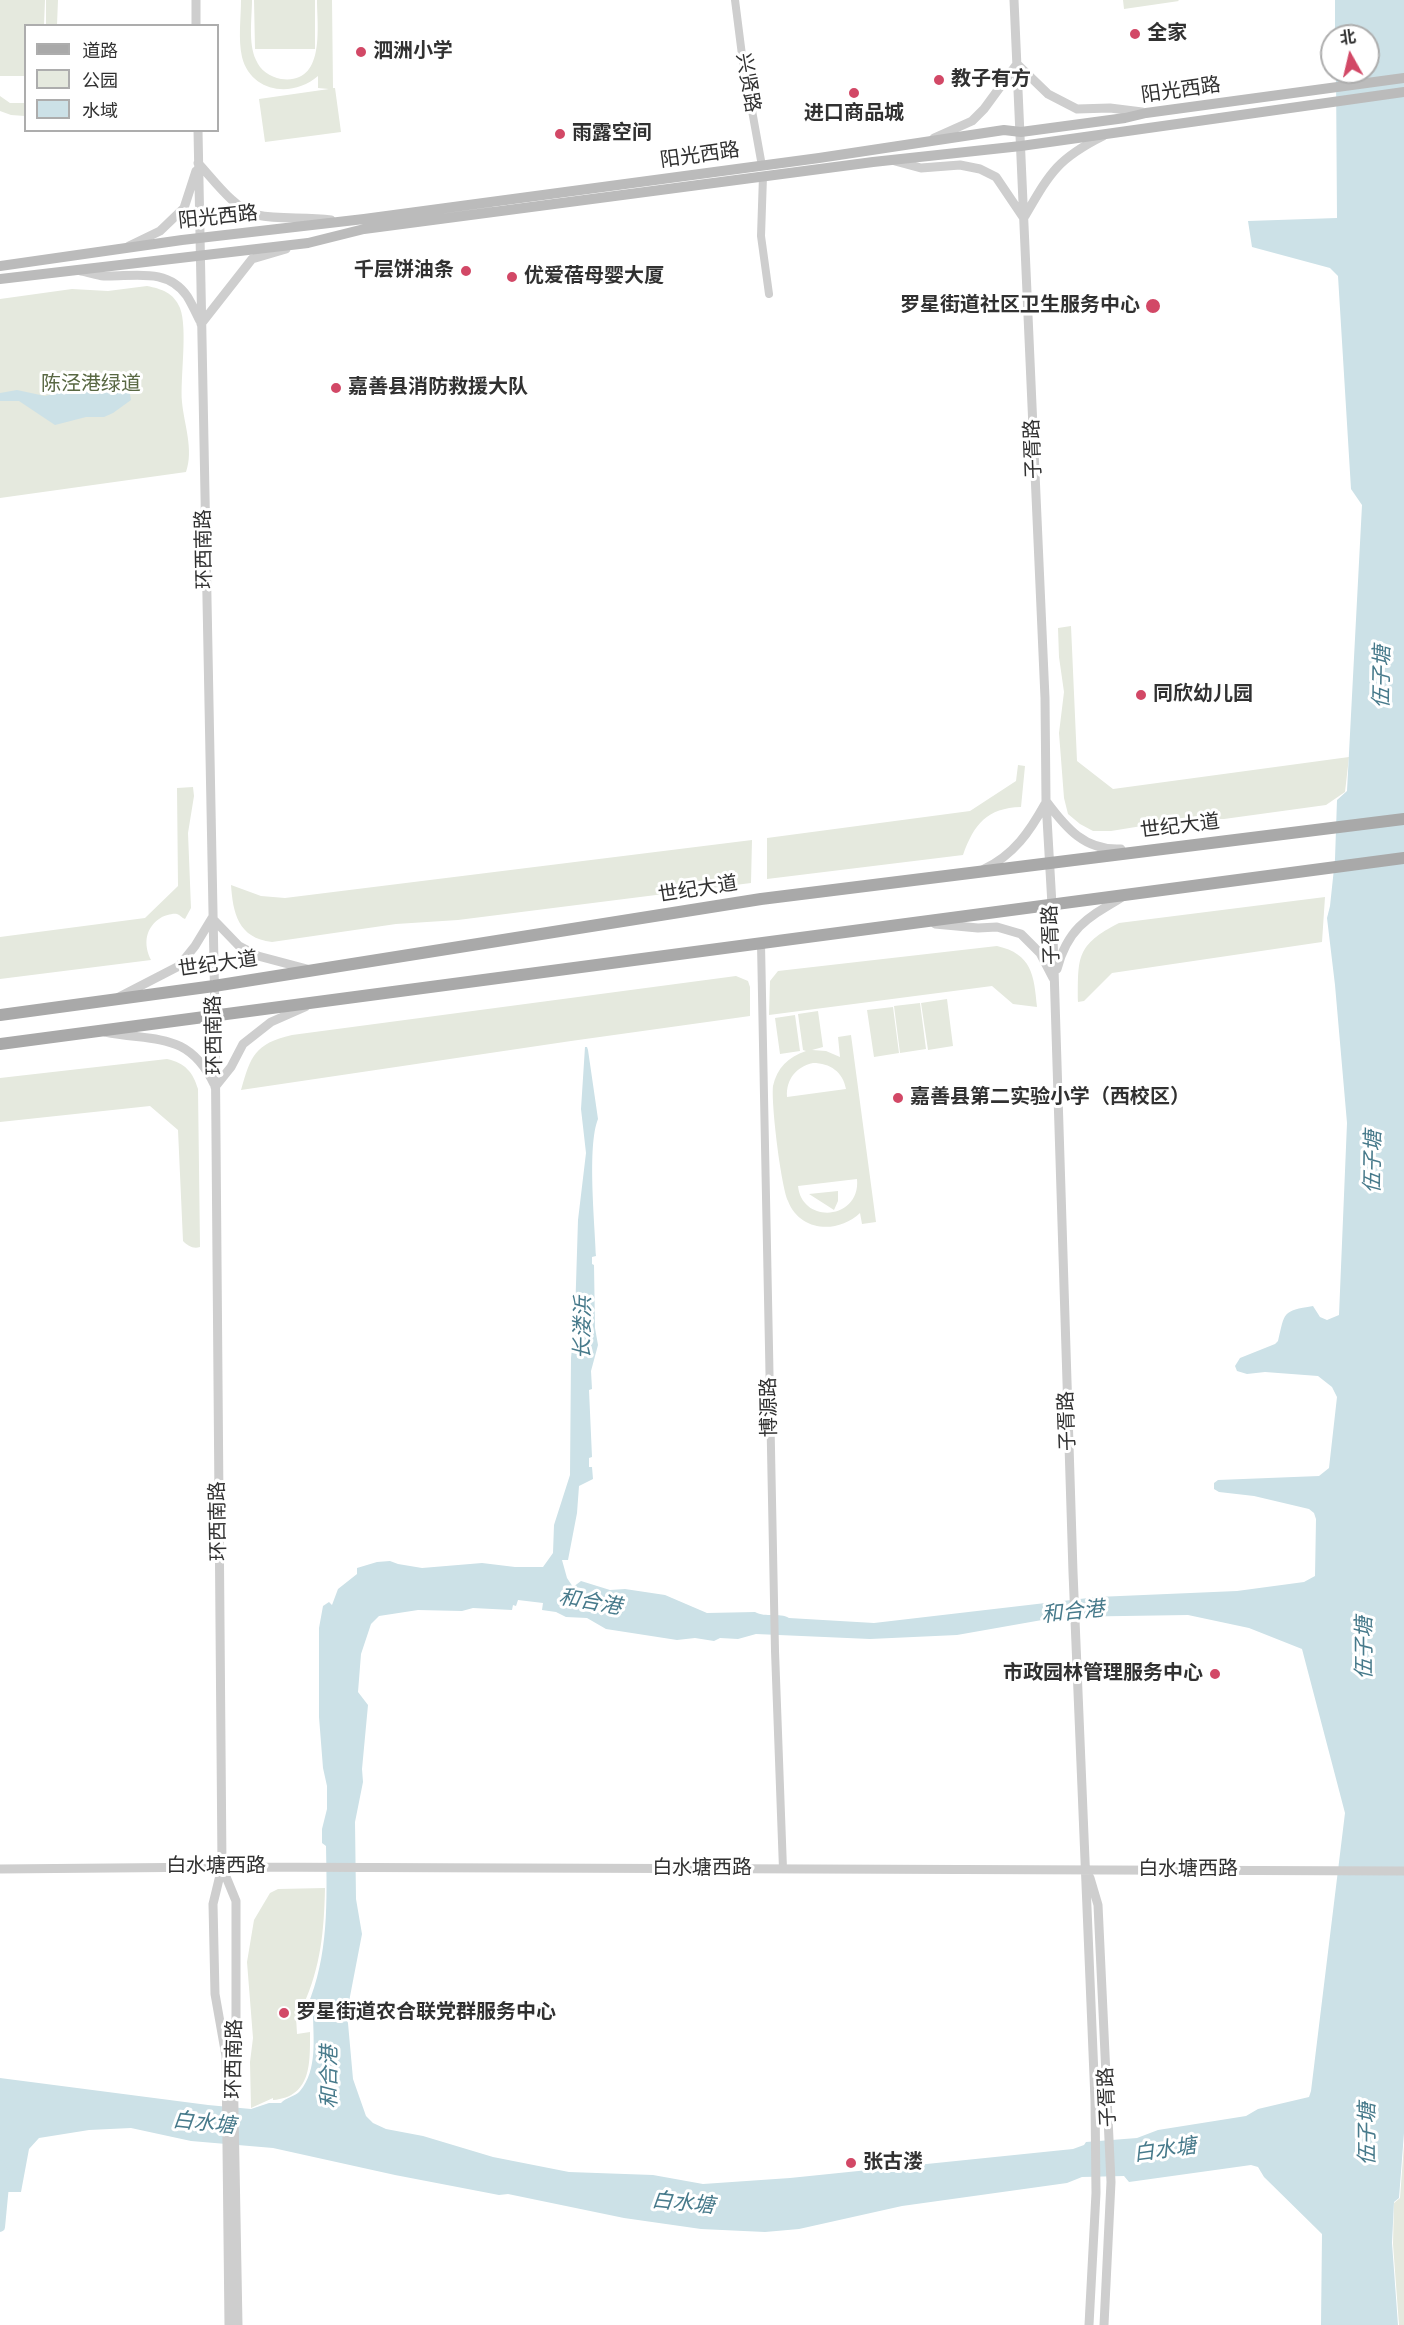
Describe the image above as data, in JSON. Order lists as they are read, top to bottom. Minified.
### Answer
{"streets":{"main road":["阳光西路","世纪大道"],"street":["兴贤路","子胥路","环西南路","博源路","白水塘西路"]},"crossings":[["兴贤路","阳光西路"],["阳光西路","子胥路"],["阳光西路","环西南路"],["子胥路","世纪大道"],["子胥路","白水塘西路"],["环西南路","世纪大道"],["环西南路","白水塘西路"],["博源路","白水塘西路"]],"water":["伍子塘","长溇浜","和合港","白水塘"],"parks":["陈泾港绿道"],"places":["全家","泗洲小学","教子有方","进口商品城","雨露空间","千层饼油条","优爱蓓母婴大厦","罗星街道社区卫生服务中心","嘉善县消防救援大队","同欣幼儿园","嘉善县第二实验小学（西校区）","市政园林管理服务中心","罗星街道农合联党群服务中心","张古溇"],"legend":["道路","公园","水域"],"north":"top"}
